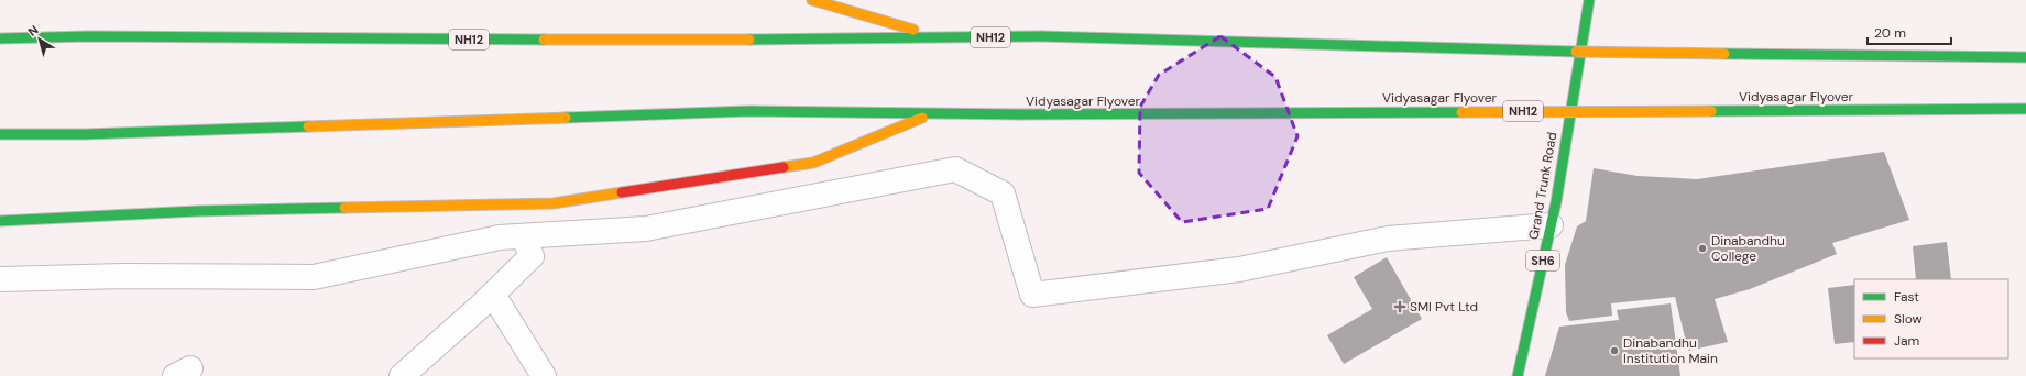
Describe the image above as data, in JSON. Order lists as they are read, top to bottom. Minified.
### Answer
{"streets":{"main road":["NH12","Vidyasagar Flyover","Grand Trunk Road","SH6"]},"crossings":[["NH12","Vidyasagar Flyover"]],"places":{"other":["Dinabandhu College","Dinabandhu Institution Main"],"health":["SMI Pvt Ltd"]},"legend":["Fast","Slow","Jam"],"scale_bar":"20 m","north":"top left"}
